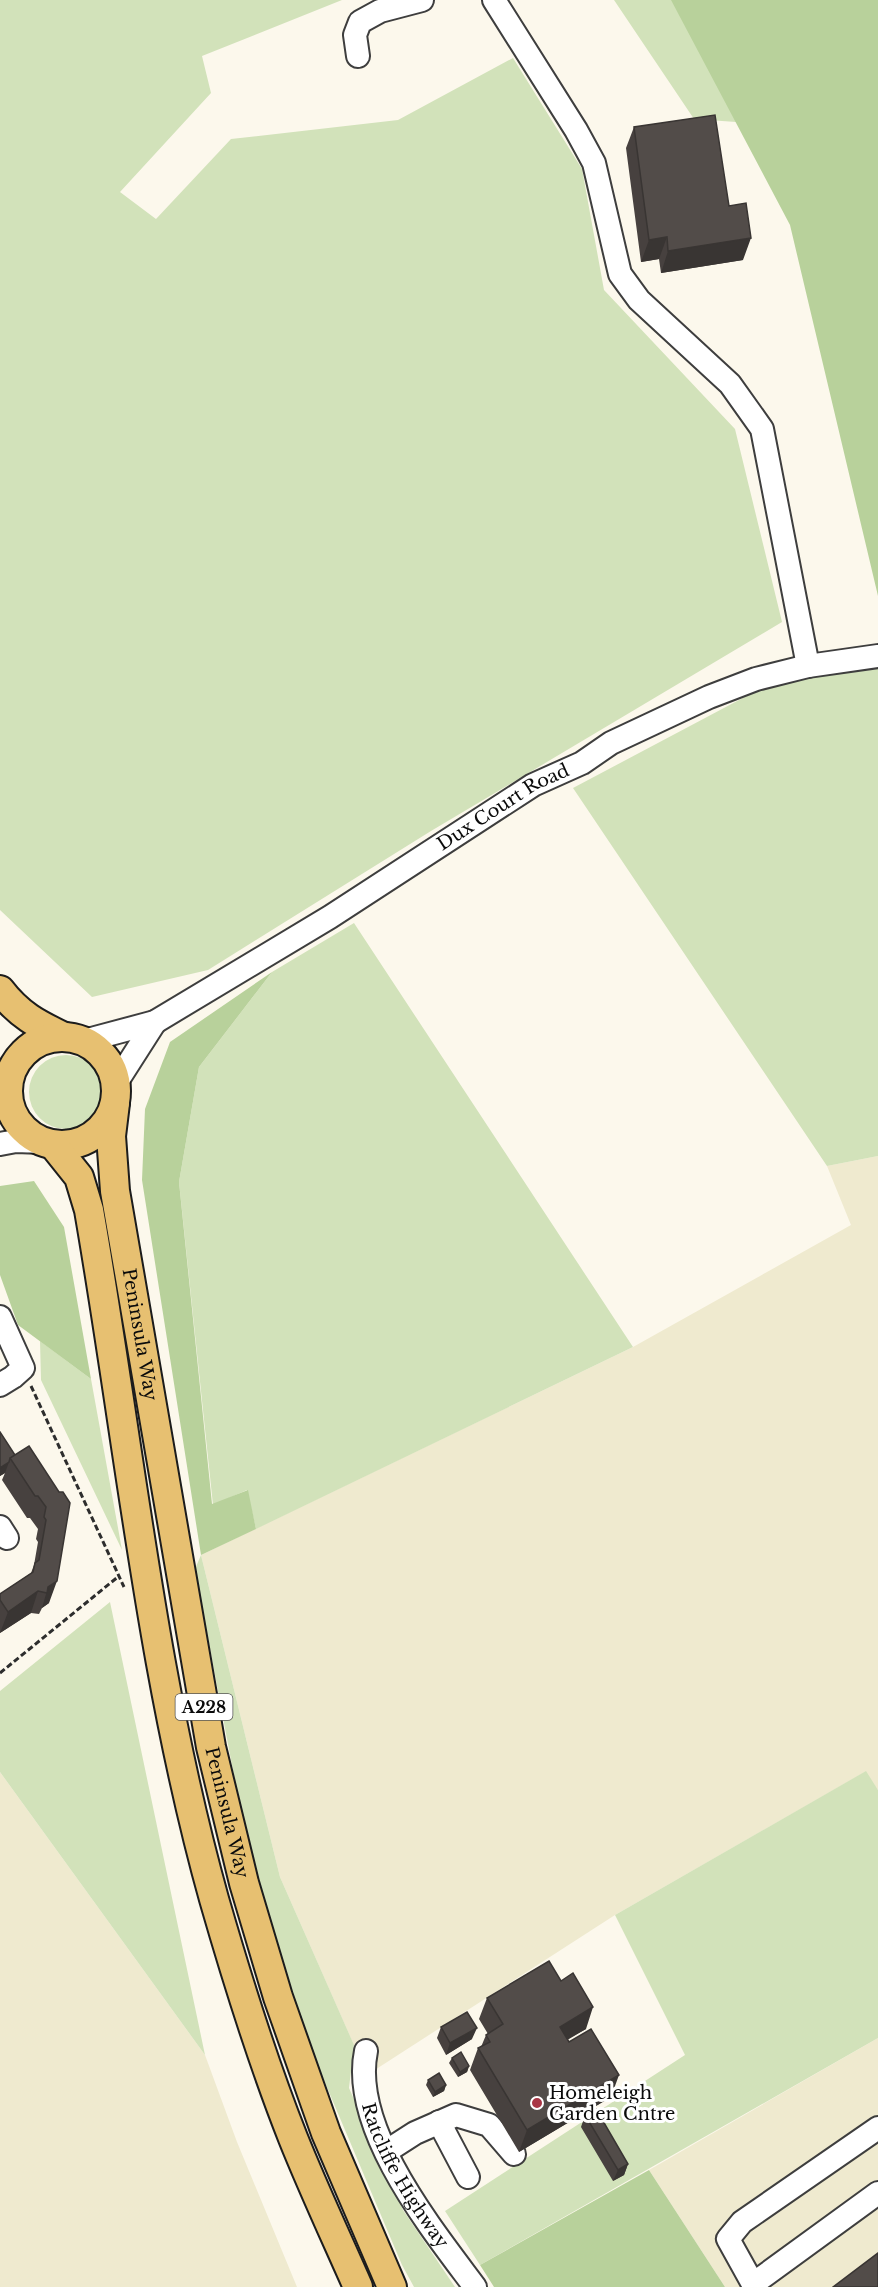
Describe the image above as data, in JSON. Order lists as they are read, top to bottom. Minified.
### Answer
{"streets":{"main road":["Peninsula Way","A228"],"street":["Dux Court Road","Ratcliffe Highway"]},"crossings":[["Dux Court Road","Peninsula Way"]],"places":["Homeleigh Garden Cntre"]}
